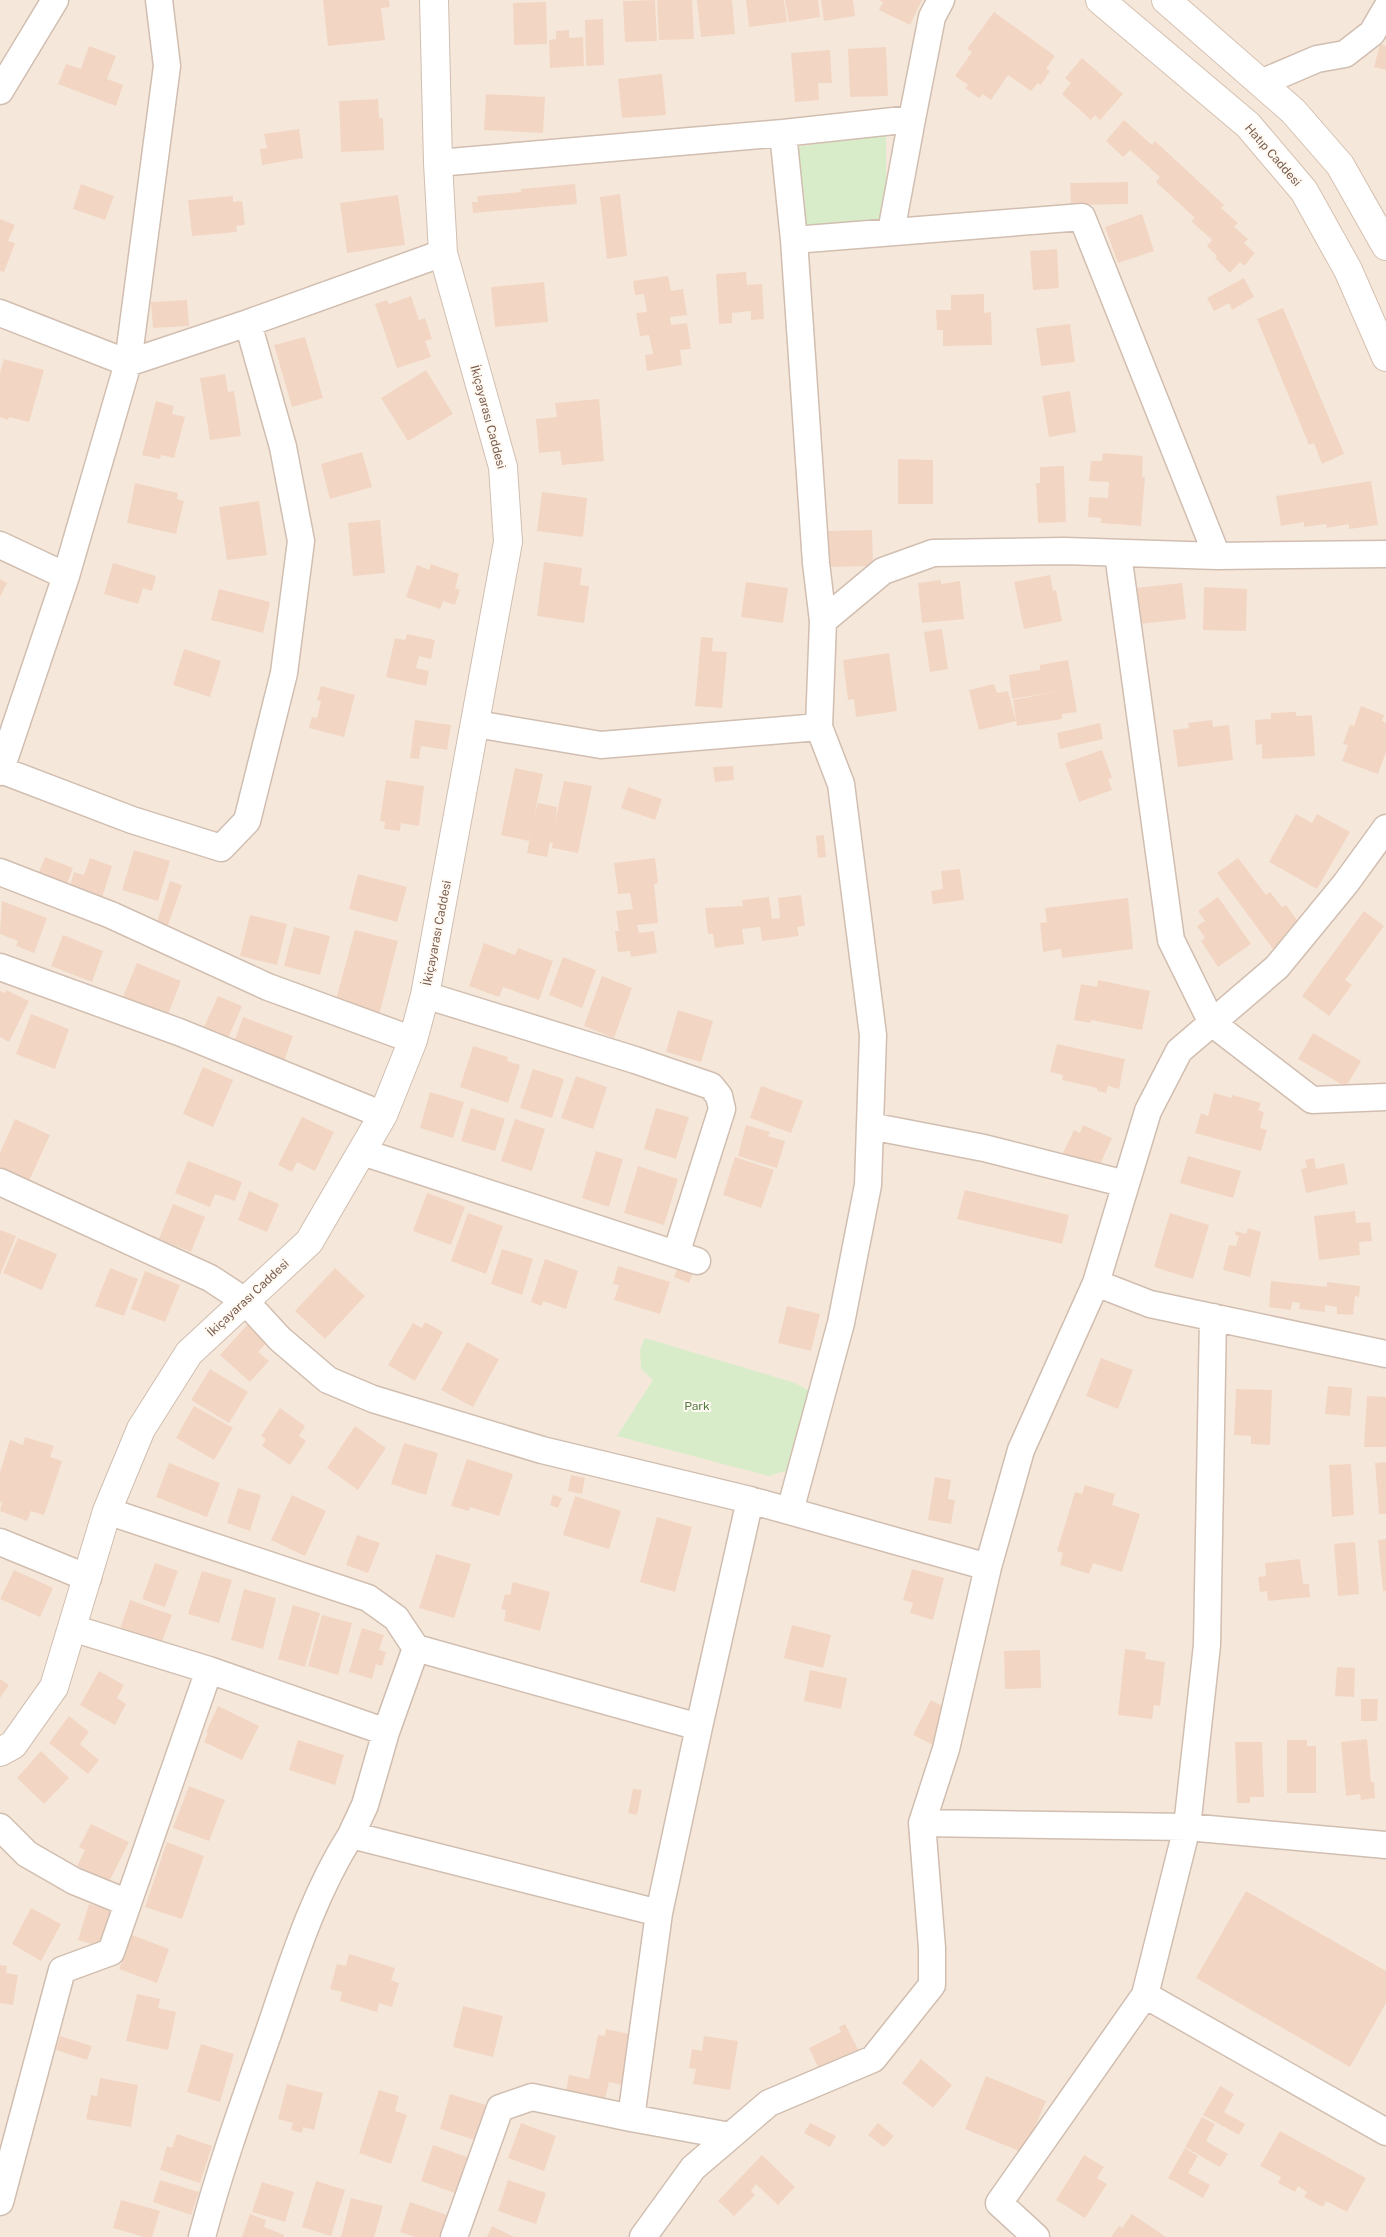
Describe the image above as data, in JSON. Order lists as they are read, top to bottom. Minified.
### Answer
{"streets":{"street":["Hatıp Caddesi","İkiçayarası Caddesi"]},"parks":["Park"]}
